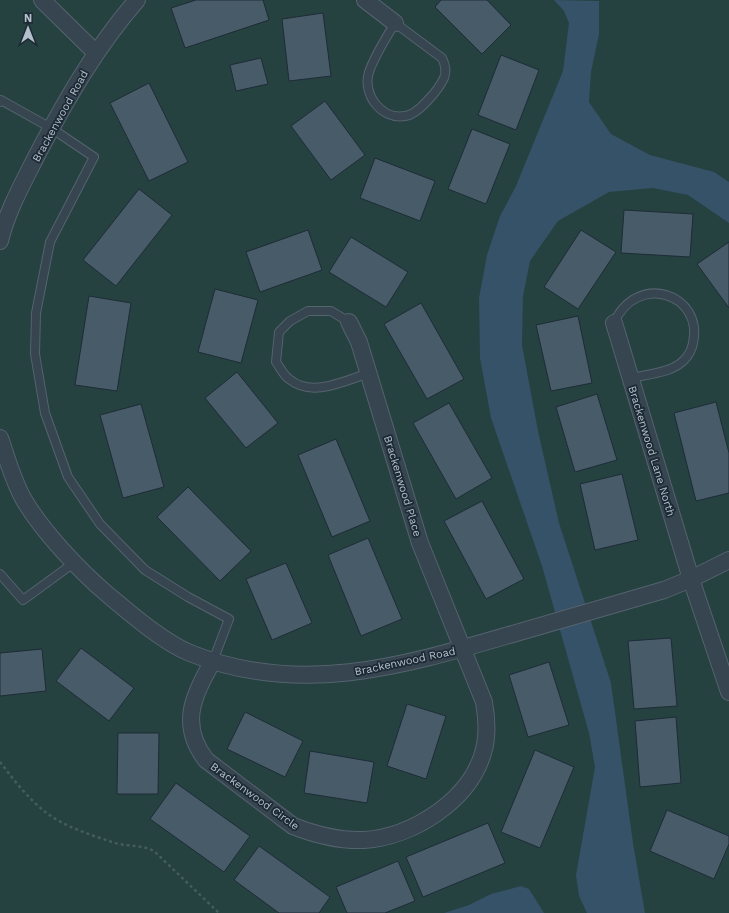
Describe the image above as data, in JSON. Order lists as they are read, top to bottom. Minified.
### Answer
{"streets":{"street":["Brackenwood Road","Brackenwood Lane North","Brackenwood Place","Brackenwood Circle"]},"crossings":[["Brackenwood Road","Brackenwood Lane North"],["Brackenwood Road","Brackenwood Place"],["Brackenwood Road","Brackenwood Circle"],["Brackenwood Place","Brackenwood Circle"]],"north":"top"}
